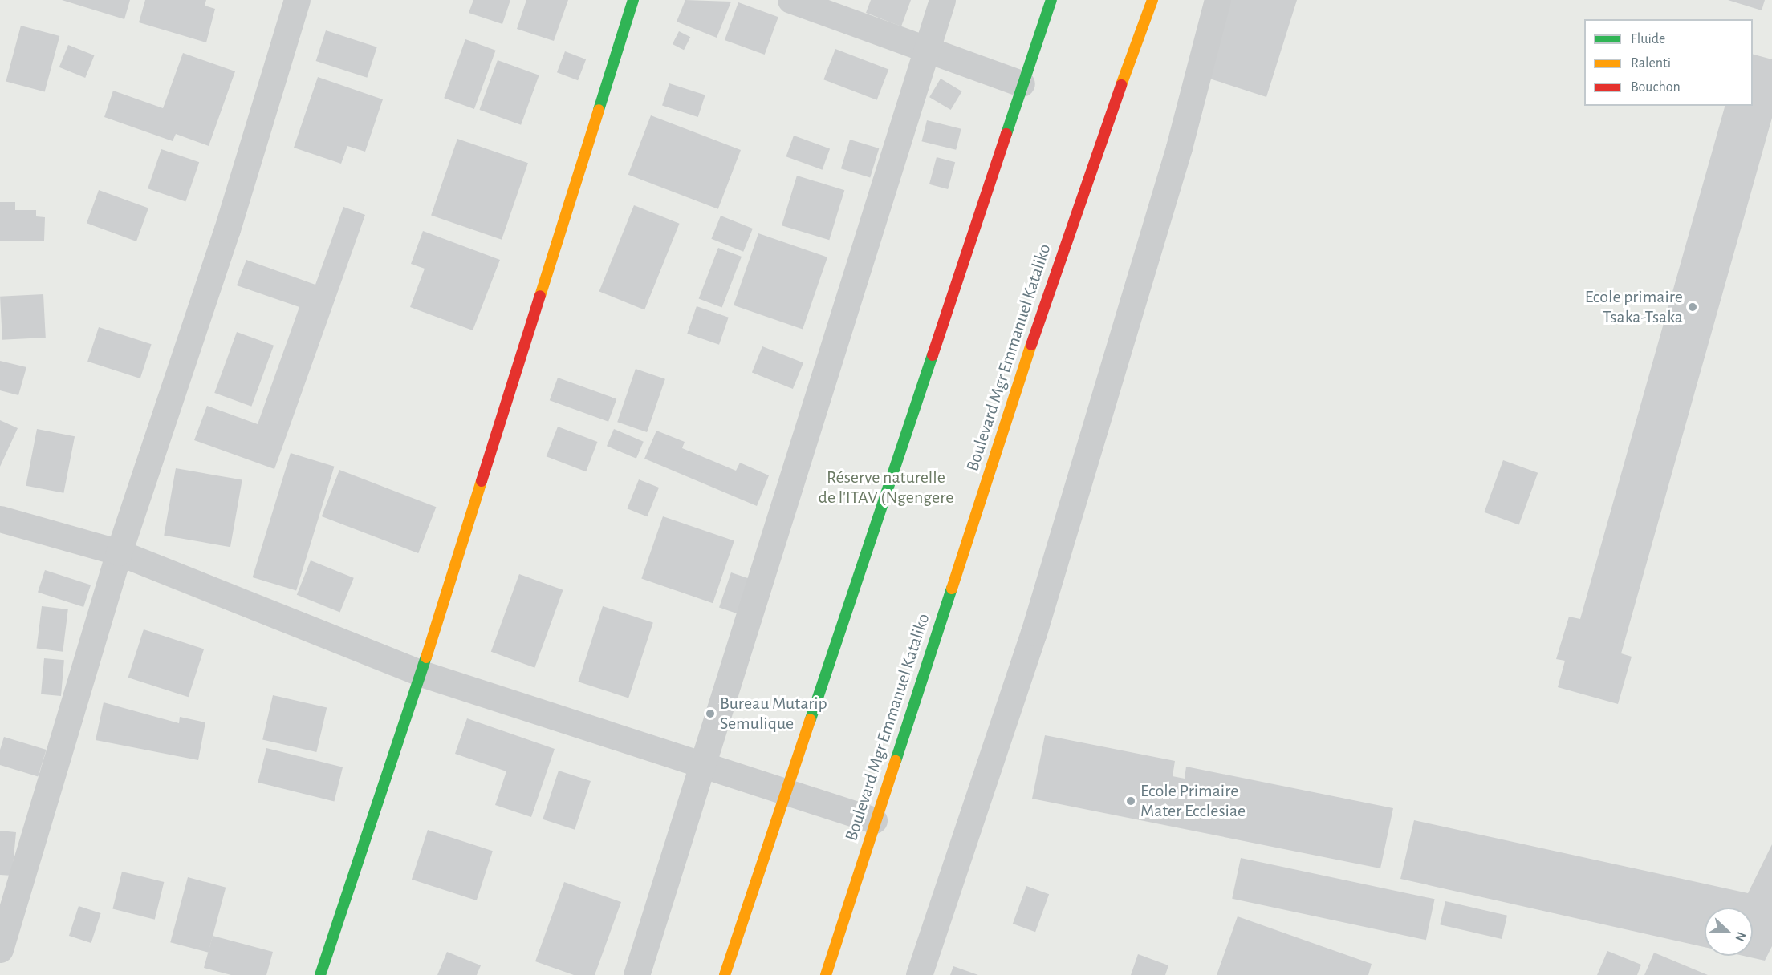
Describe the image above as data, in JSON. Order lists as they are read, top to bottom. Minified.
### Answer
{"streets":{"street":["Boulevard Mgr Emmanuel Kataliko"]},"parks":["Réserve naturelle de l'ITAV (Ngengere"],"places":["Ecole primaire Tsaka-Tsaka","Bureau Mutarip Semulique","Ecole Primaire Mater Ecclesiae"],"legend":["Fluide","Ralenti","Bouchon"],"north":"right"}
